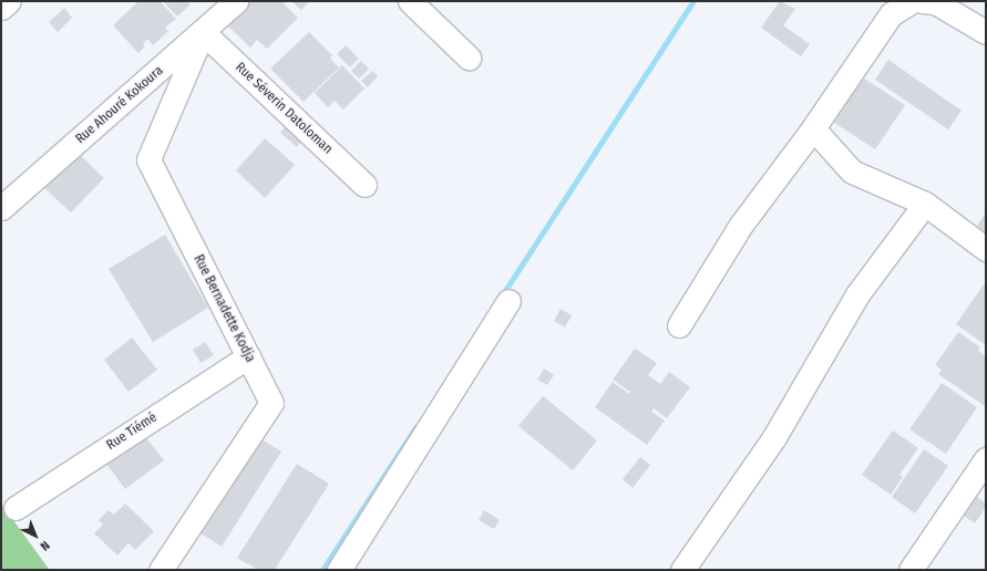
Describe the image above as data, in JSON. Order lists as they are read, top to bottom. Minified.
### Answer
{"streets":{"street":["Rue Ahouré Kokoura","Rue Séverin Datoloman","Rue Bernadette Kodja","Rue Tiémé"]},"crossings":[["Rue Ahouré Kokoura","Rue Séverin Datoloman"],["Rue Ahouré Kokoura","Rue Bernadette Kodja"],["Rue Séverin Datoloman","Rue Bernadette Kodja"],["Rue Bernadette Kodja","Rue Tiémé"]],"north":"bottom right"}
